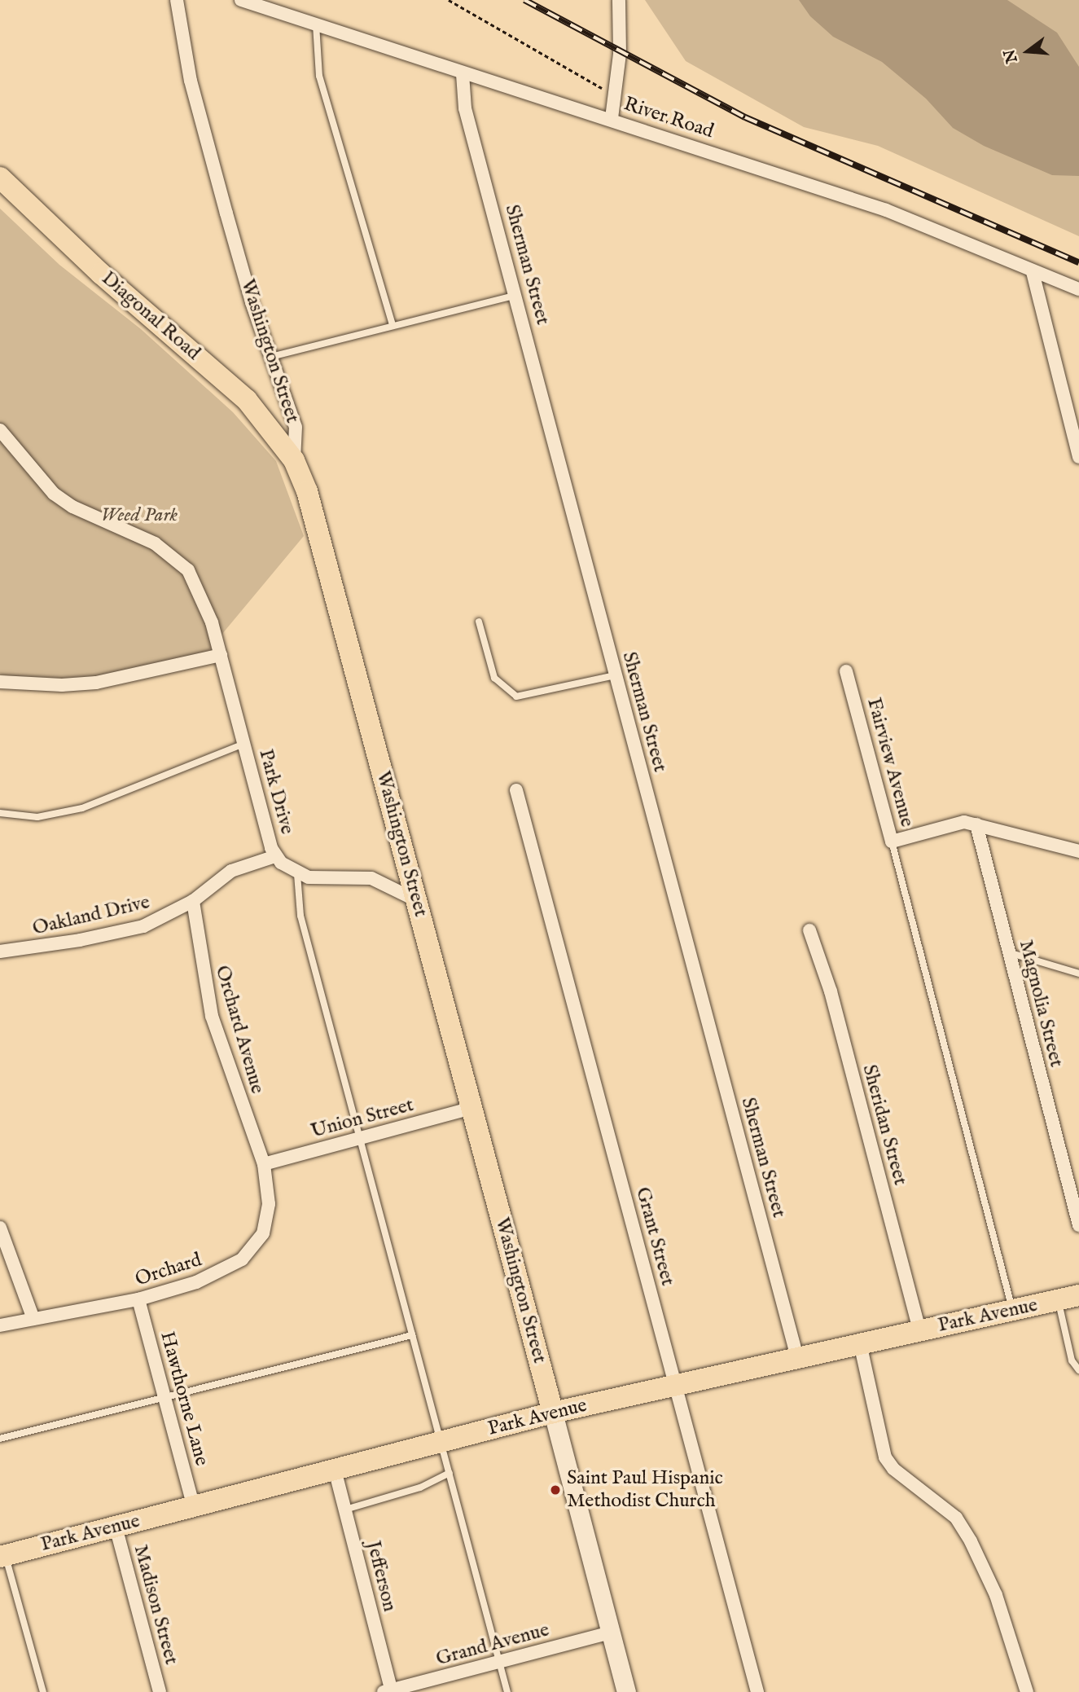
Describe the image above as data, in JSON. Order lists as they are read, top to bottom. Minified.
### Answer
{"streets":{"main road":["Diagonal Road","Washington Street","Park Avenue"],"street":["River Road","Sherman Street","Fairview Avenue","Park Drive","Oakland Drive","Magnolia Street","Orchard Avenue","Union Street","Sheridan Street","Grant Street","Orchard","Hawthorne Lane","Jefferson","Madison Street","Grand Avenue"]},"crossings":[["River Road","Sherman Street"],["Sherman Street","Park Avenue"],["Diagonal Road","Washington Street"],["Washington Street","Union Street"],["Washington Street","Park Avenue"],["Washington Street","Grand Avenue"],["Fairview Avenue","Magnolia Street"],["Park Drive","Oakland Drive"],["Oakland Drive","Orchard Avenue"],["Orchard Avenue","Union Street"],["Orchard Avenue","Orchard"],["Union Street","Orchard"],["Sheridan Street","Park Avenue"],["Grant Street","Park Avenue"],["Orchard","Hawthorne Lane"],["Park Avenue","Hawthorne Lane"],["Park Avenue","Jefferson"],["Park Avenue","Madison Street"],["Jefferson","Grand Avenue"]],"parks":["Weed Park"],"places":["Saint Paul Hispanic Methodist Church"],"north":"left"}
